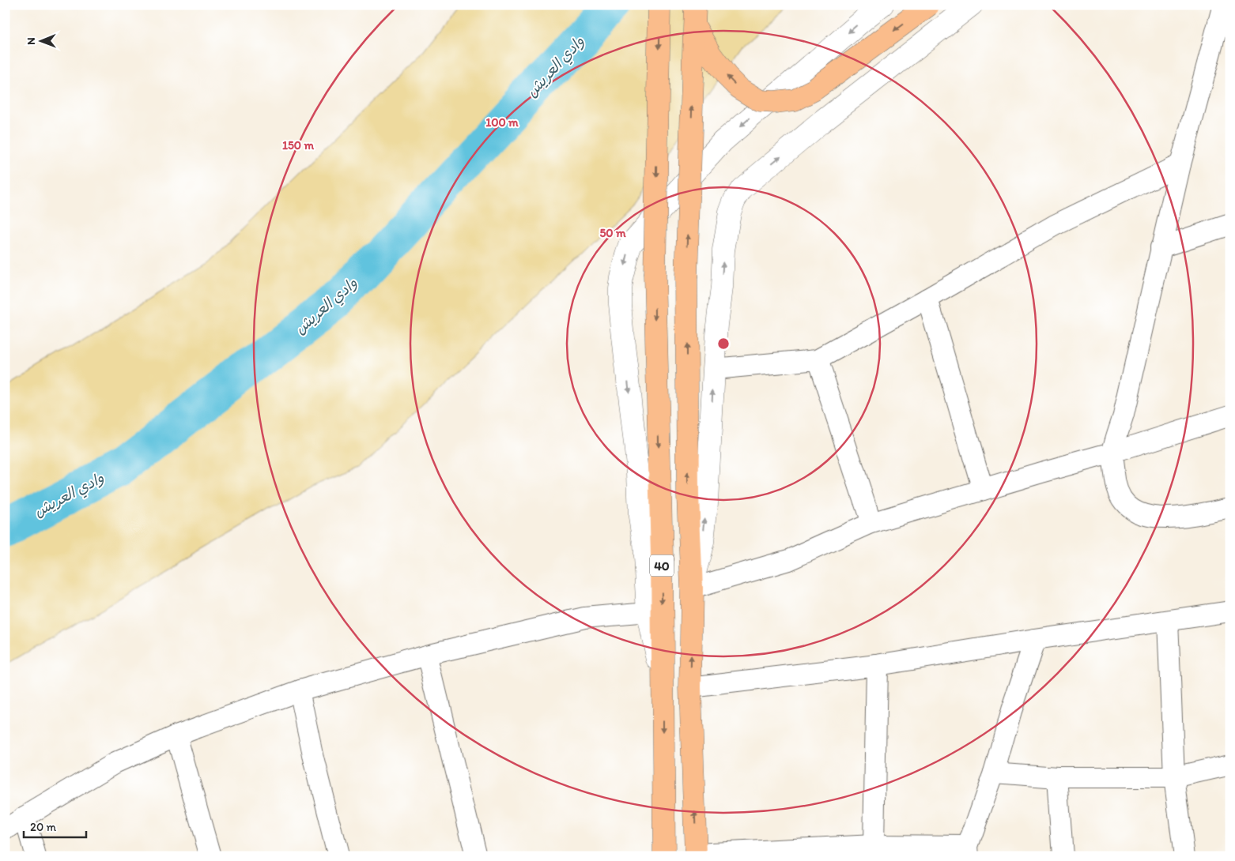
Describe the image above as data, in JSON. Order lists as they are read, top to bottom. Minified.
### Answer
{"streets":{"highway":["40"]},"water":["وادي العريش"],"scale_bar":"20 m","north":"left","rings":["100 m","150 m","50 m"]}
